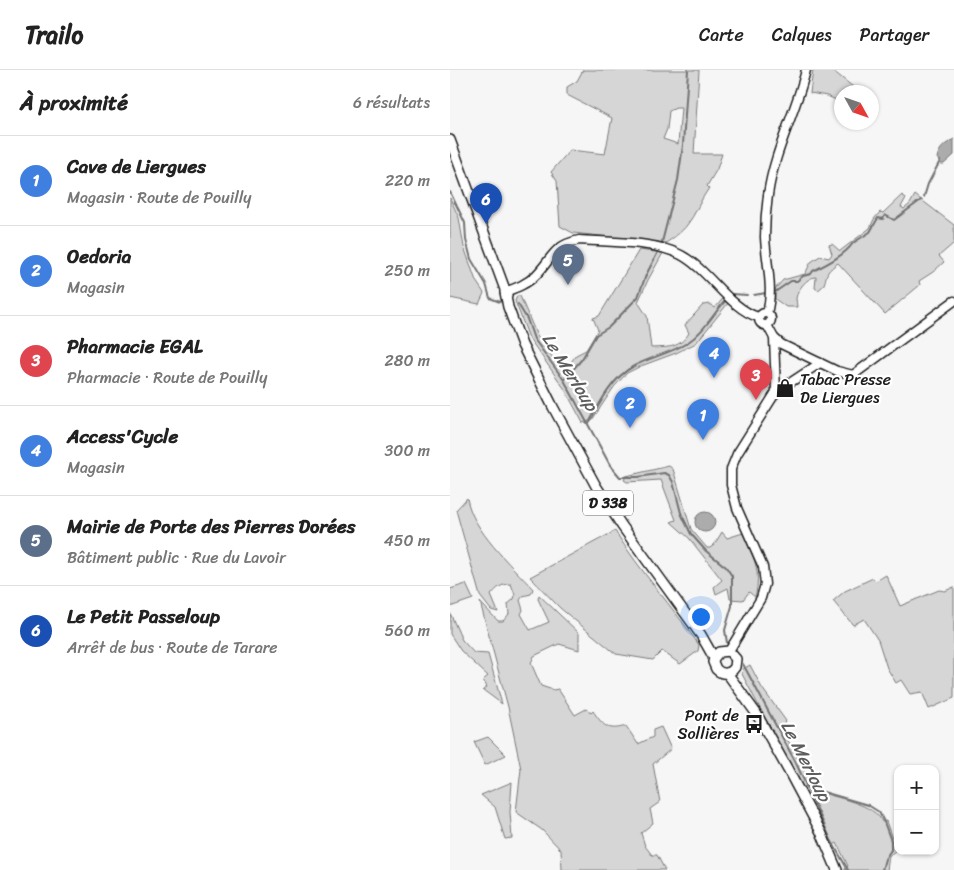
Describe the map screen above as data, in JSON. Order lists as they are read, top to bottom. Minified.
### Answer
{"streets":{"main road":["D 338"]},"water":["Le Merloup"],"places":{"shop":["Tabac Presse De Liergues"],"bus stop":["Pont de Sollières"]},"north":"bottom right","page":{"header":"Trailo","nav":["Carte","Calques","Partager"],"heading":["À proximité","6 résultats"],"list":[{"mark":"1","name":"Cave de Liergues","note":"Magasin · Route de Pouilly","value":"220 m"},{"mark":"2","name":"Oedoria","note":"Magasin","value":"250 m"},{"mark":"3","name":"Pharmacie EGAL","note":"Pharmacie · Route de Pouilly","value":"280 m"},{"mark":"4","name":"Access'Cycle","note":"Magasin","value":"300 m"},{"mark":"5","name":"Mairie de Porte des Pierres Dorées","note":"Bâtiment public · Rue du Lavoir","value":"450 m"},{"mark":"6","name":"Le Petit Passeloup","note":"Arrêt de bus · Route de Tarare","value":"560 m"}],"pins":["6","5","4","3","2","1"],"map_buttons":["+","−"]}}
